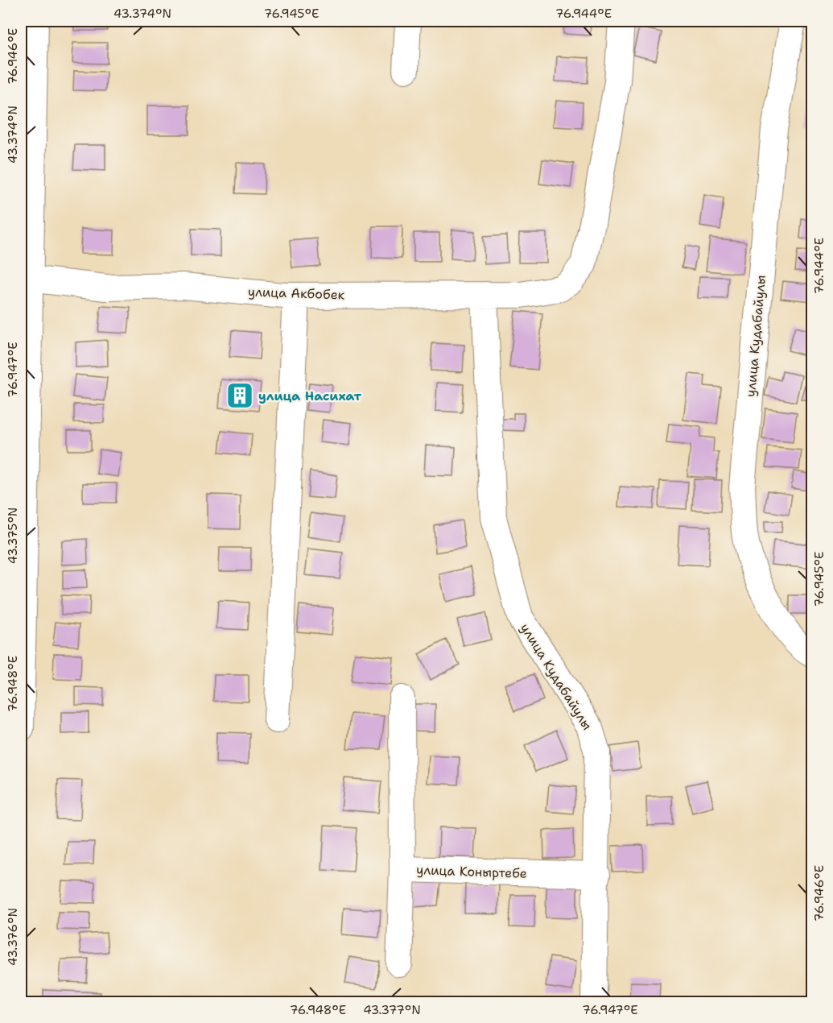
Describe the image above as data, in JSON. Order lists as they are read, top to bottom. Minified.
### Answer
{"streets":{"street":["улица Акбобек","улица Кудабайулы","улица Коныртебе"]},"crossings":[["улица Акбобек","улица Кудабайулы"],["улица Кудабайулы","улица Коныртебе"]],"places":{"building":["улица Насихат"]},"coordinates":["43.374°N","76.945°E","76.944°E","76.946°E","76.947°E","43.375°N","76.948°E","43.376°N","43.377°N"]}
